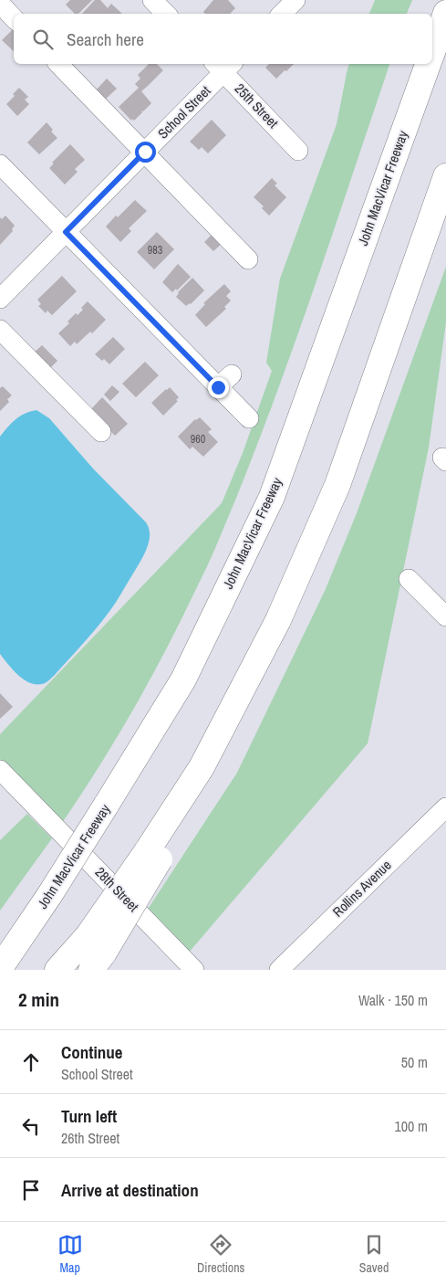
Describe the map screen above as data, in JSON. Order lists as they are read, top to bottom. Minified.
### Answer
{"streets":{"highway":["John MacVicar Freeway"],"street":["25th Street","School Street","Rollins Avenue","28th Street"]},"crossings":[["25th Street","School Street"]],"house_numbers":["983","960"],"page":{"search":"Search here","heading":["2 min","Walk · 150 m"],"list":[["Continue","School Street","50 m"],["Turn left","26th Street","100 m"],"Arrive at destination"],"nav":["Map","Directions","Saved"]}}
